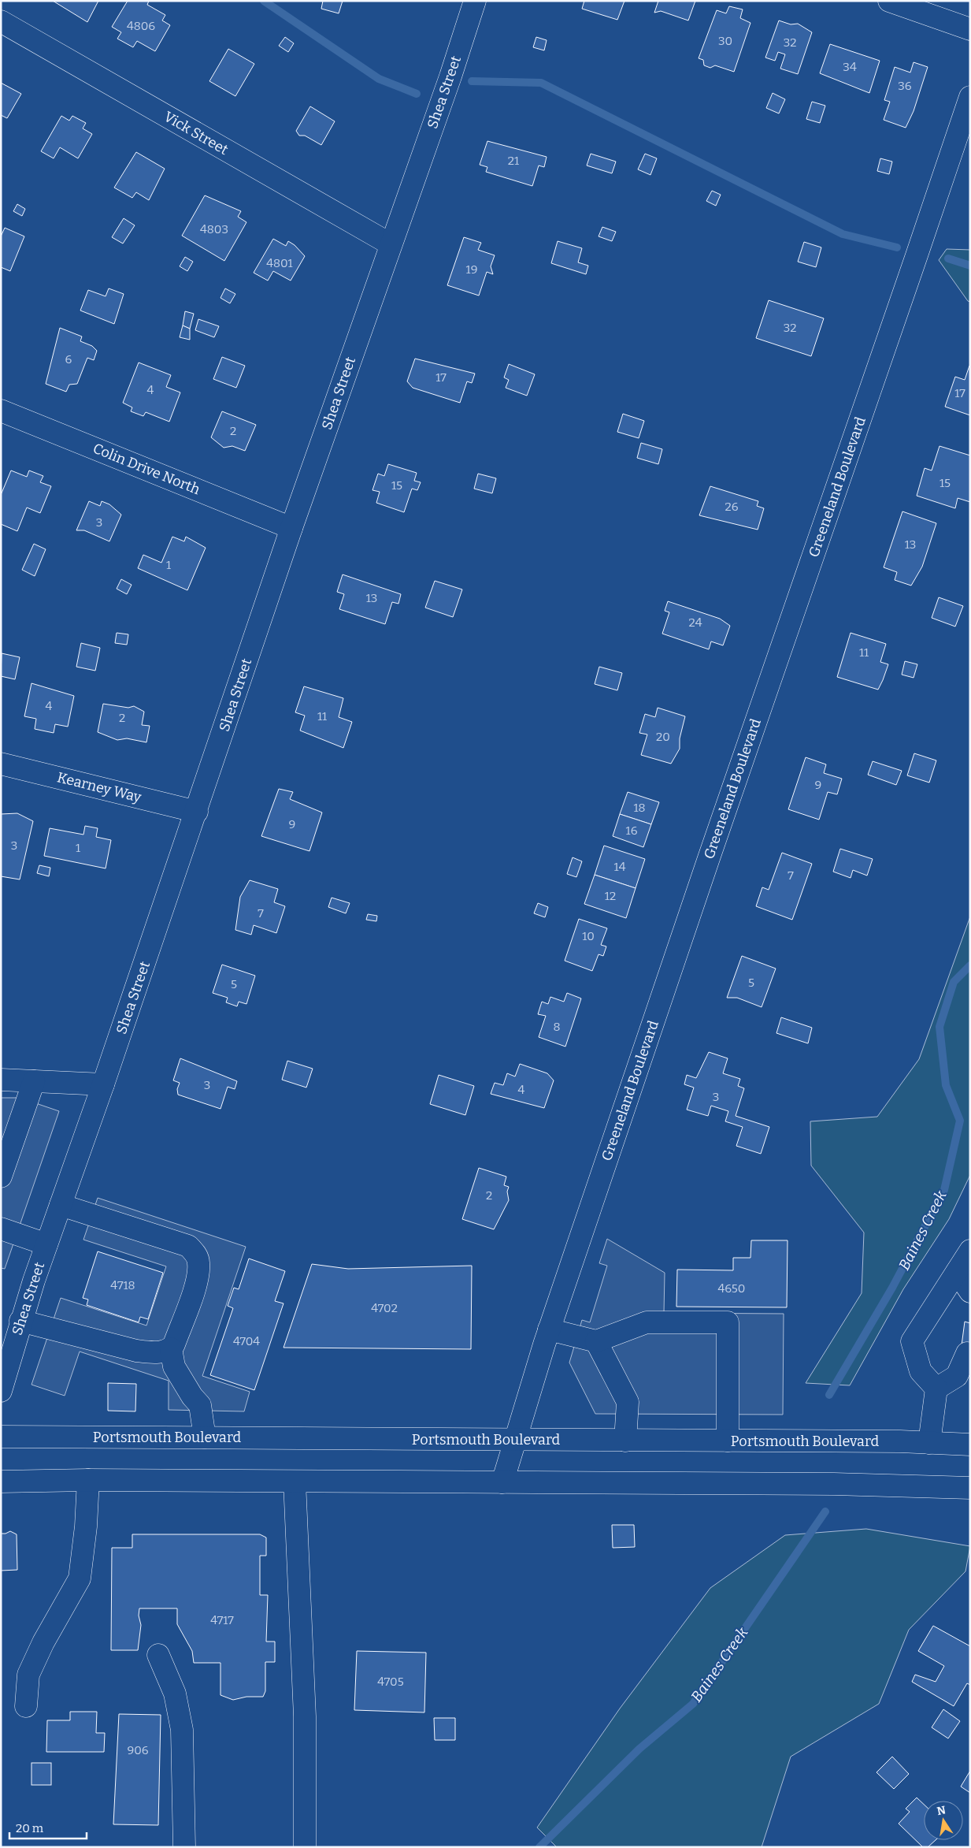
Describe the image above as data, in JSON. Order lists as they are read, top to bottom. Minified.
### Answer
{"streets":{"street":["Shea Street","Vick Street","Colin Drive North","Greeneland Boulevard","Kearney Way","Portsmouth Boulevard"]},"crossings":[["Shea Street","Vick Street"],["Shea Street","Colin Drive North"],["Shea Street","Kearney Way"],["Greeneland Boulevard","Portsmouth Boulevard"]],"water":["Baines Creek"],"house_numbers":["4806","30","32","34","36","21","4803","4801","19","32","6","17","4","17","2","15","15","26","3","13","1","13","24","11","4","11","2","20","9","18","9","16","3","1","14","7","12","7","10","5","5","8","3","4","3","2","4718","4650","4702","4704","4717","4705","906"],"scale_bar":"20 m","north":"top"}
